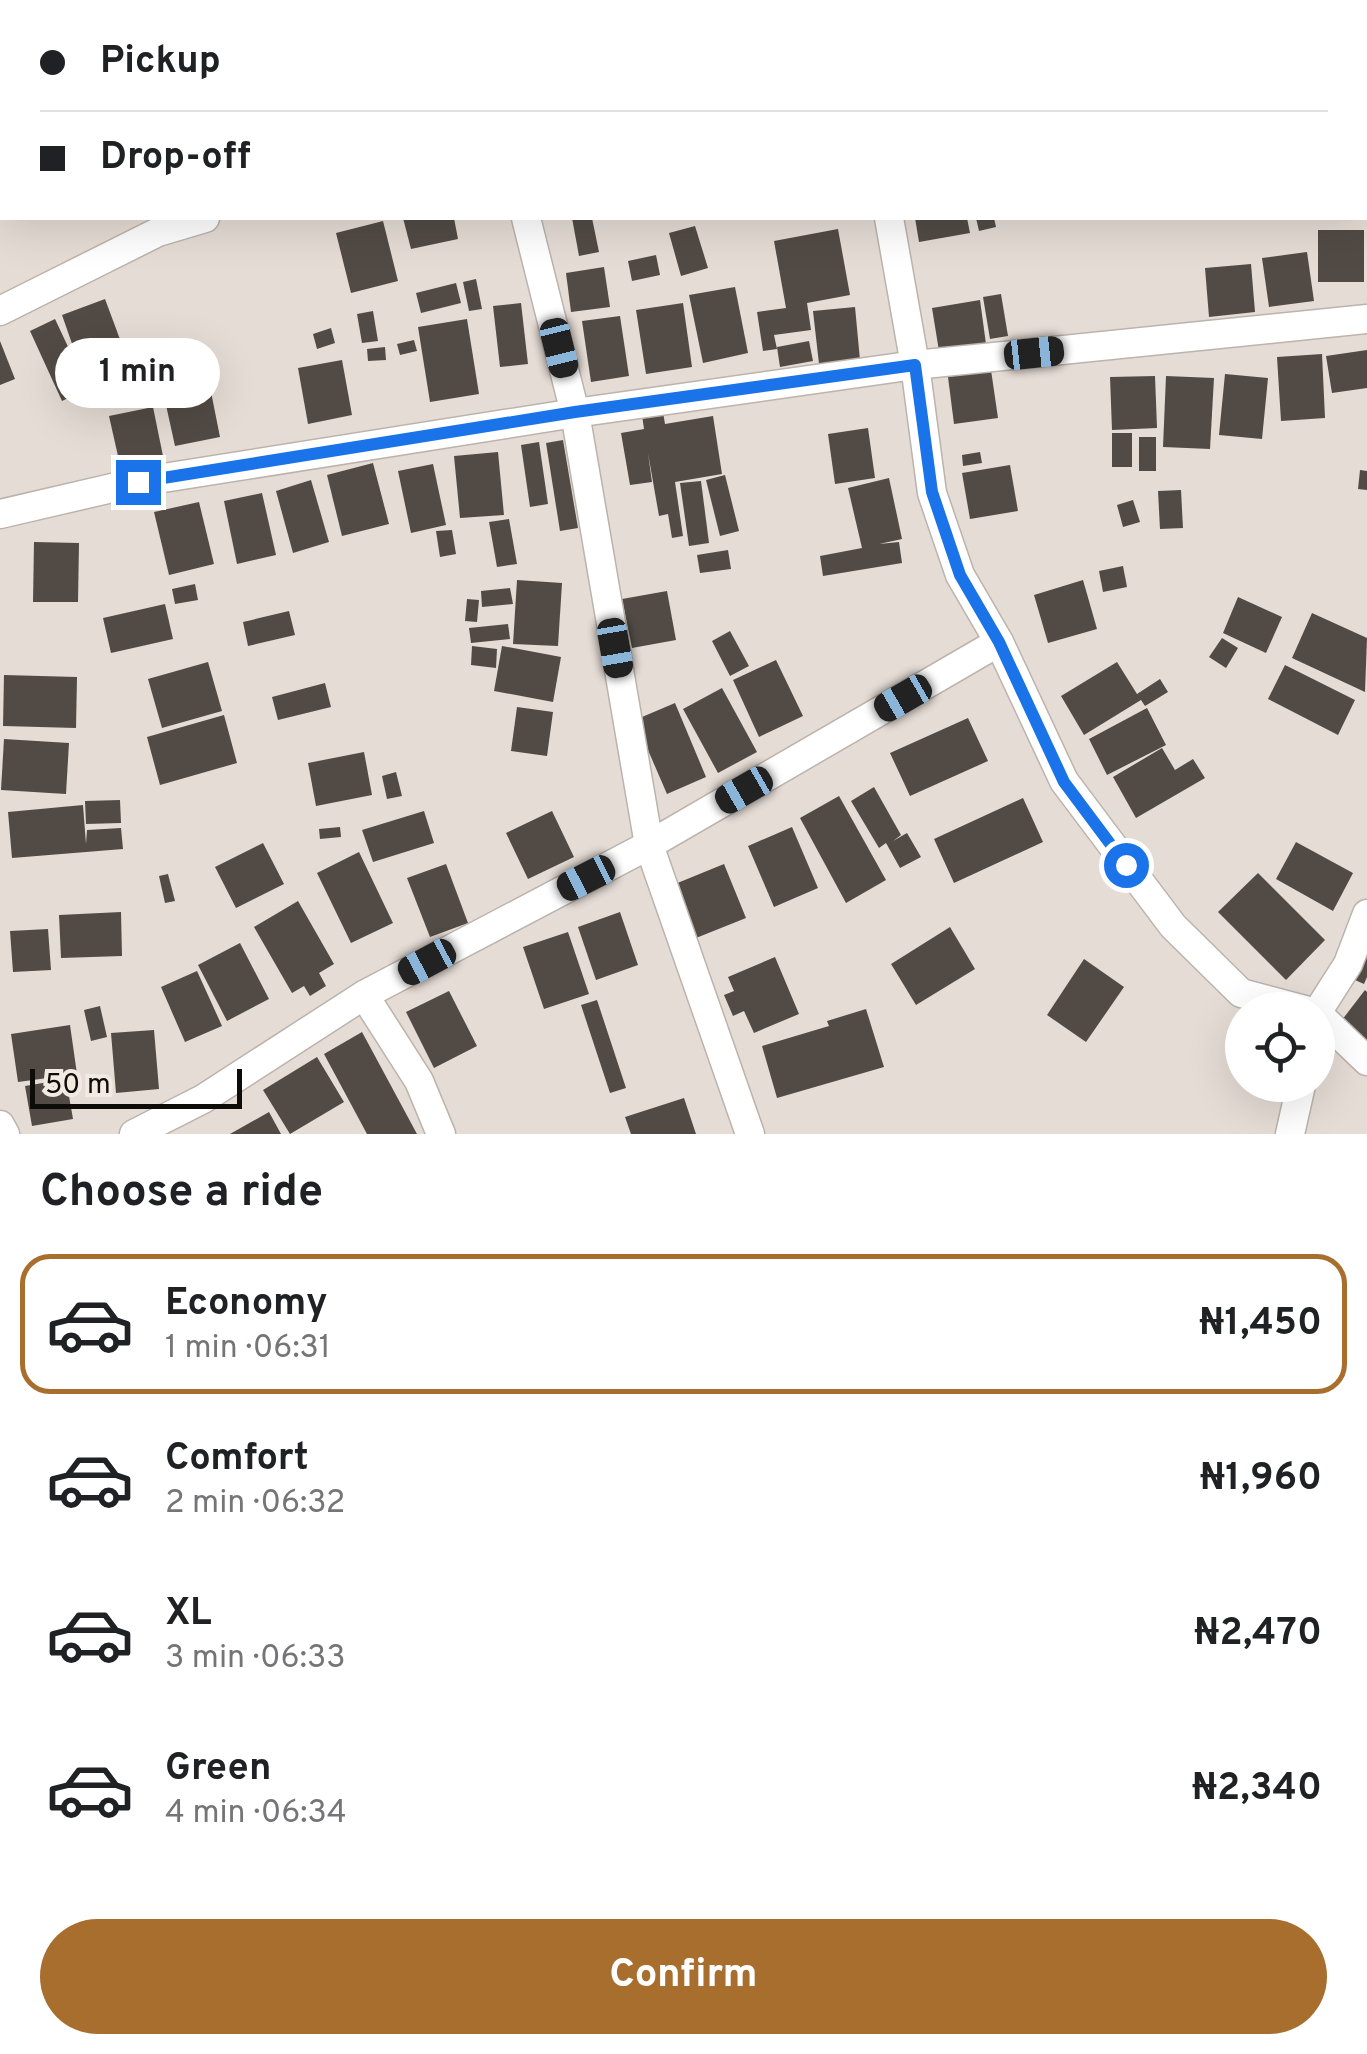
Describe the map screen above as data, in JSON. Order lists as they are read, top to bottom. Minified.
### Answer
{"scale_bar":"50 m","page":{"banner":["Pickup","Drop-off"],"bubble":"1 min","scale":"50 m","heading":"Choose a ride","list":[{"name":"Economy","note":"1 min · 06:31","value":"₦1,450"},{"name":"Comfort","note":"2 min · 06:32","value":"₦1,960"},{"name":"XL","note":"3 min · 06:33","value":"₦2,470"},{"name":"Green","note":"4 min · 06:34","value":"₦2,340"}],"buttons":"Confirm"}}
